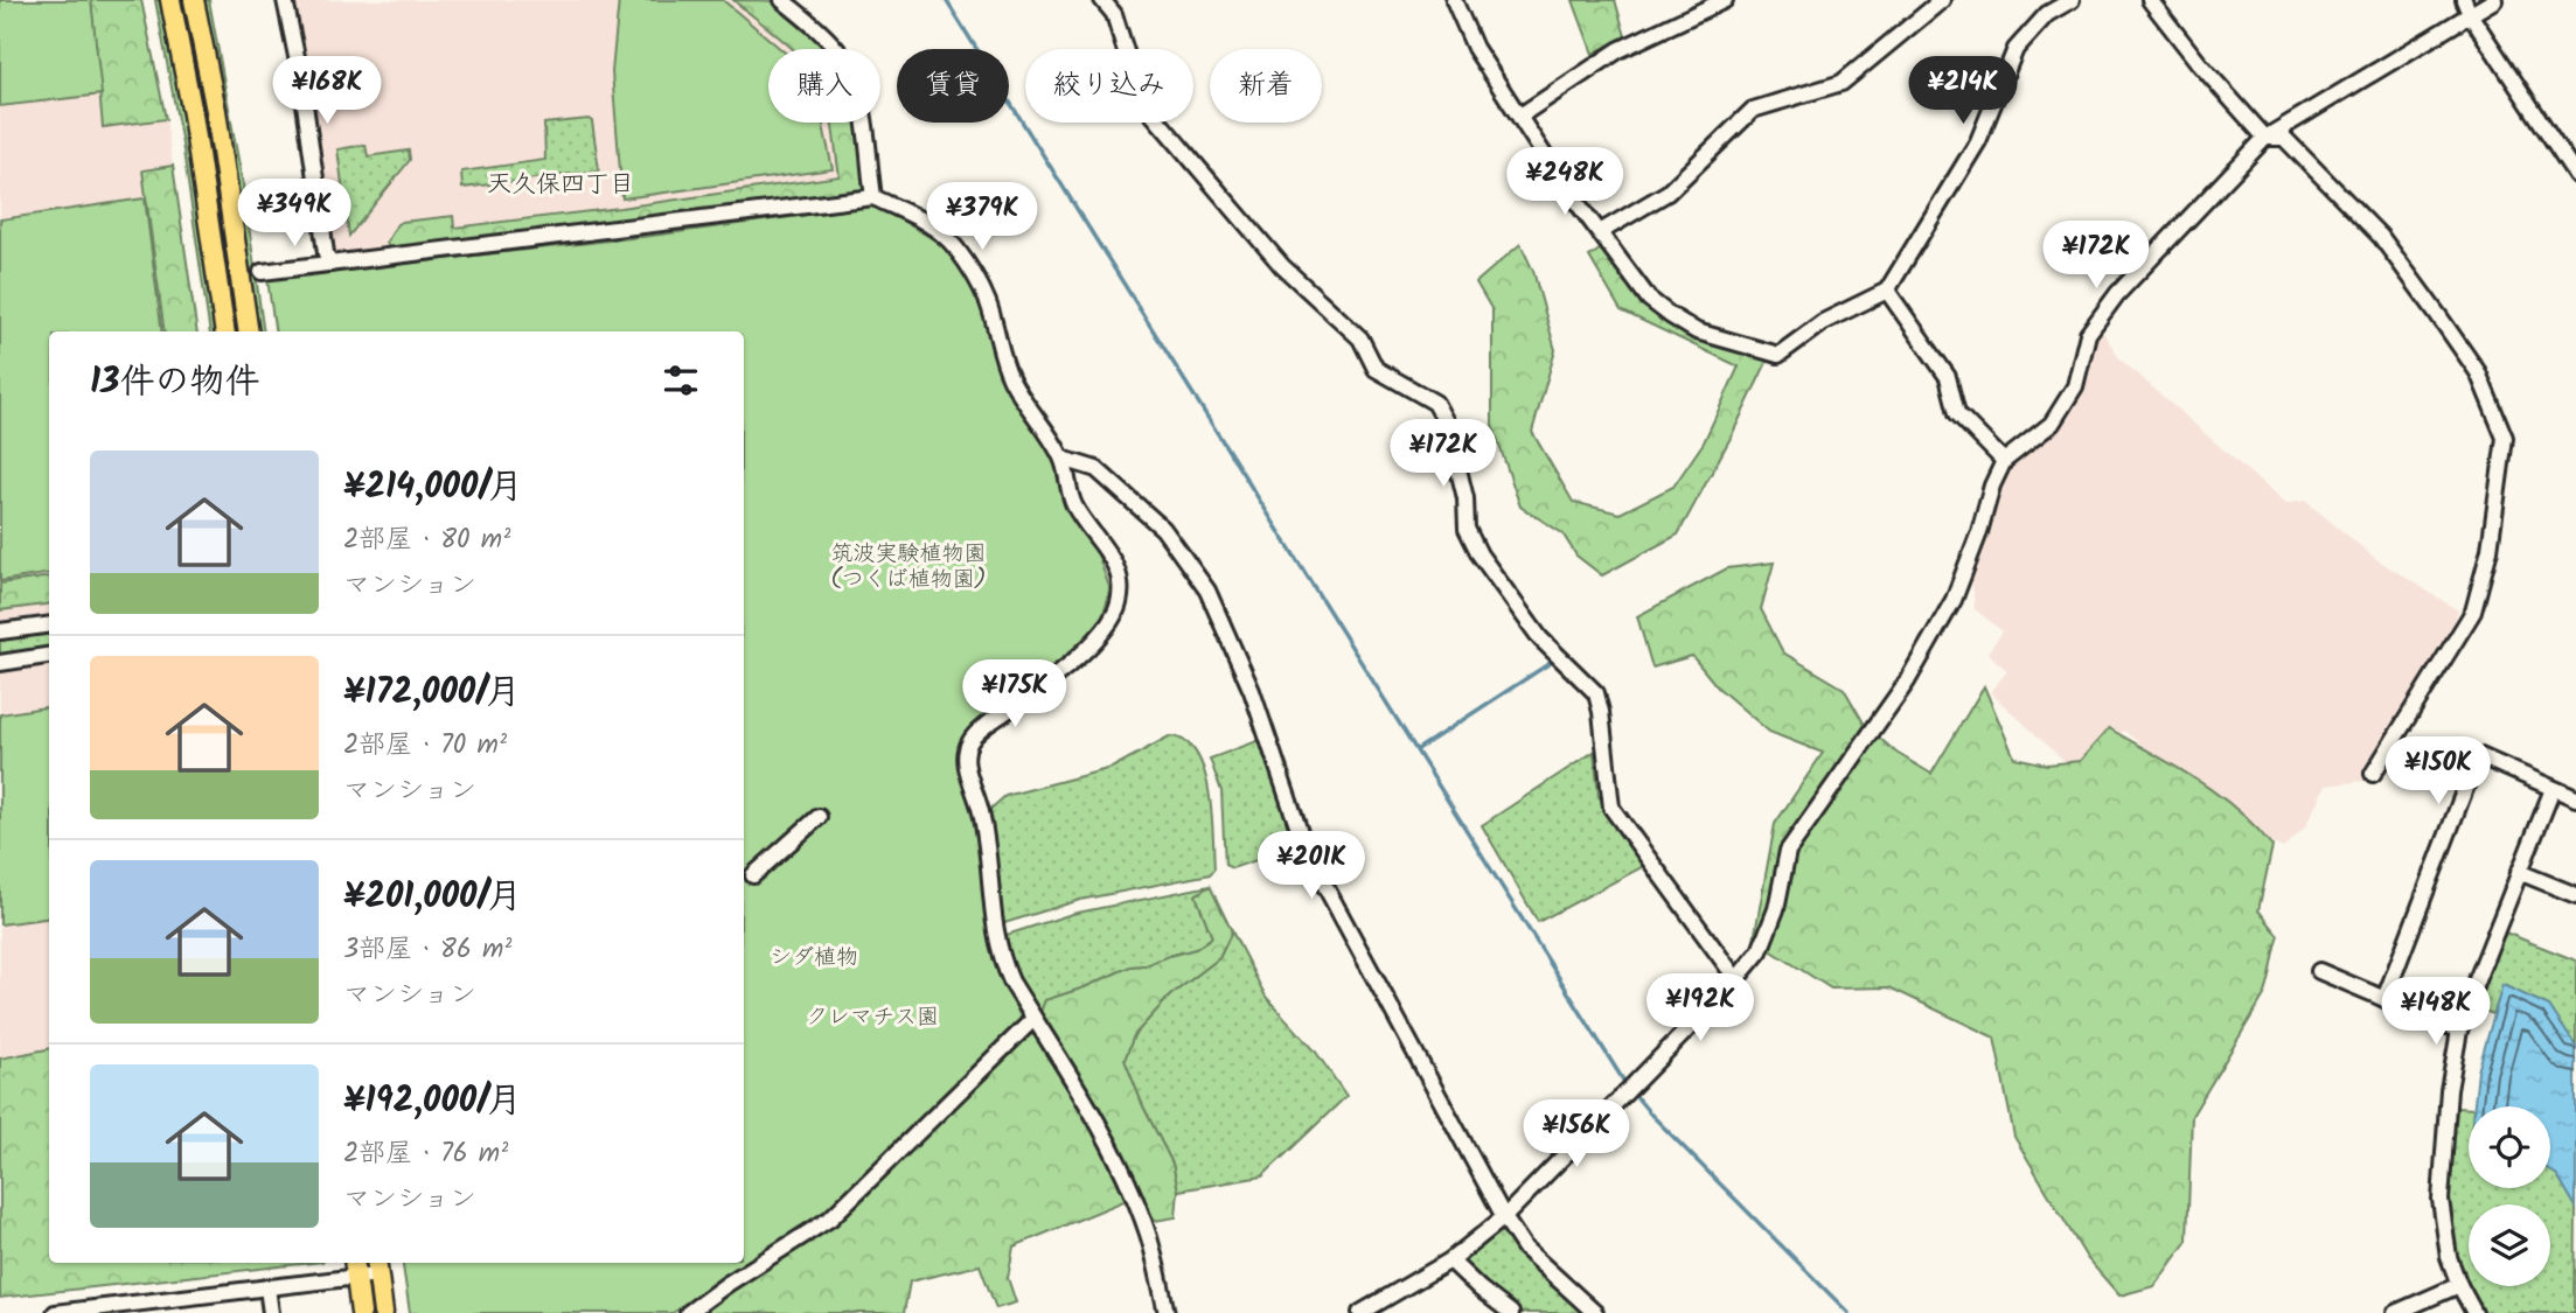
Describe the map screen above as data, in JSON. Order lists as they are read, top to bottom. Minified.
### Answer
{"districts":["天久保四丁目"],"parks":["筑波実験植物園 (つくば植物園)","シダ植物","クレマチス園"],"page":{"chip":["購入","賃貸","絞り込み","新着"],"price":["¥168K","¥214K","¥248K","¥349K","¥379K","¥172K","¥172K","¥175K","¥150K","¥201K","¥192K","¥148K","¥156K"],"heading":"13件の物件","list":[{"name":"¥214,000/月","note":"2部屋 · 80 m² · マンション"},{"name":"¥172,000/月","note":"2部屋 · 70 m² · マンション"},{"name":"¥201,000/月","note":"3部屋 · 86 m² · マンション"},{"name":"¥192,000/月","note":"2部屋 · 76 m² · マンション"}]}}
